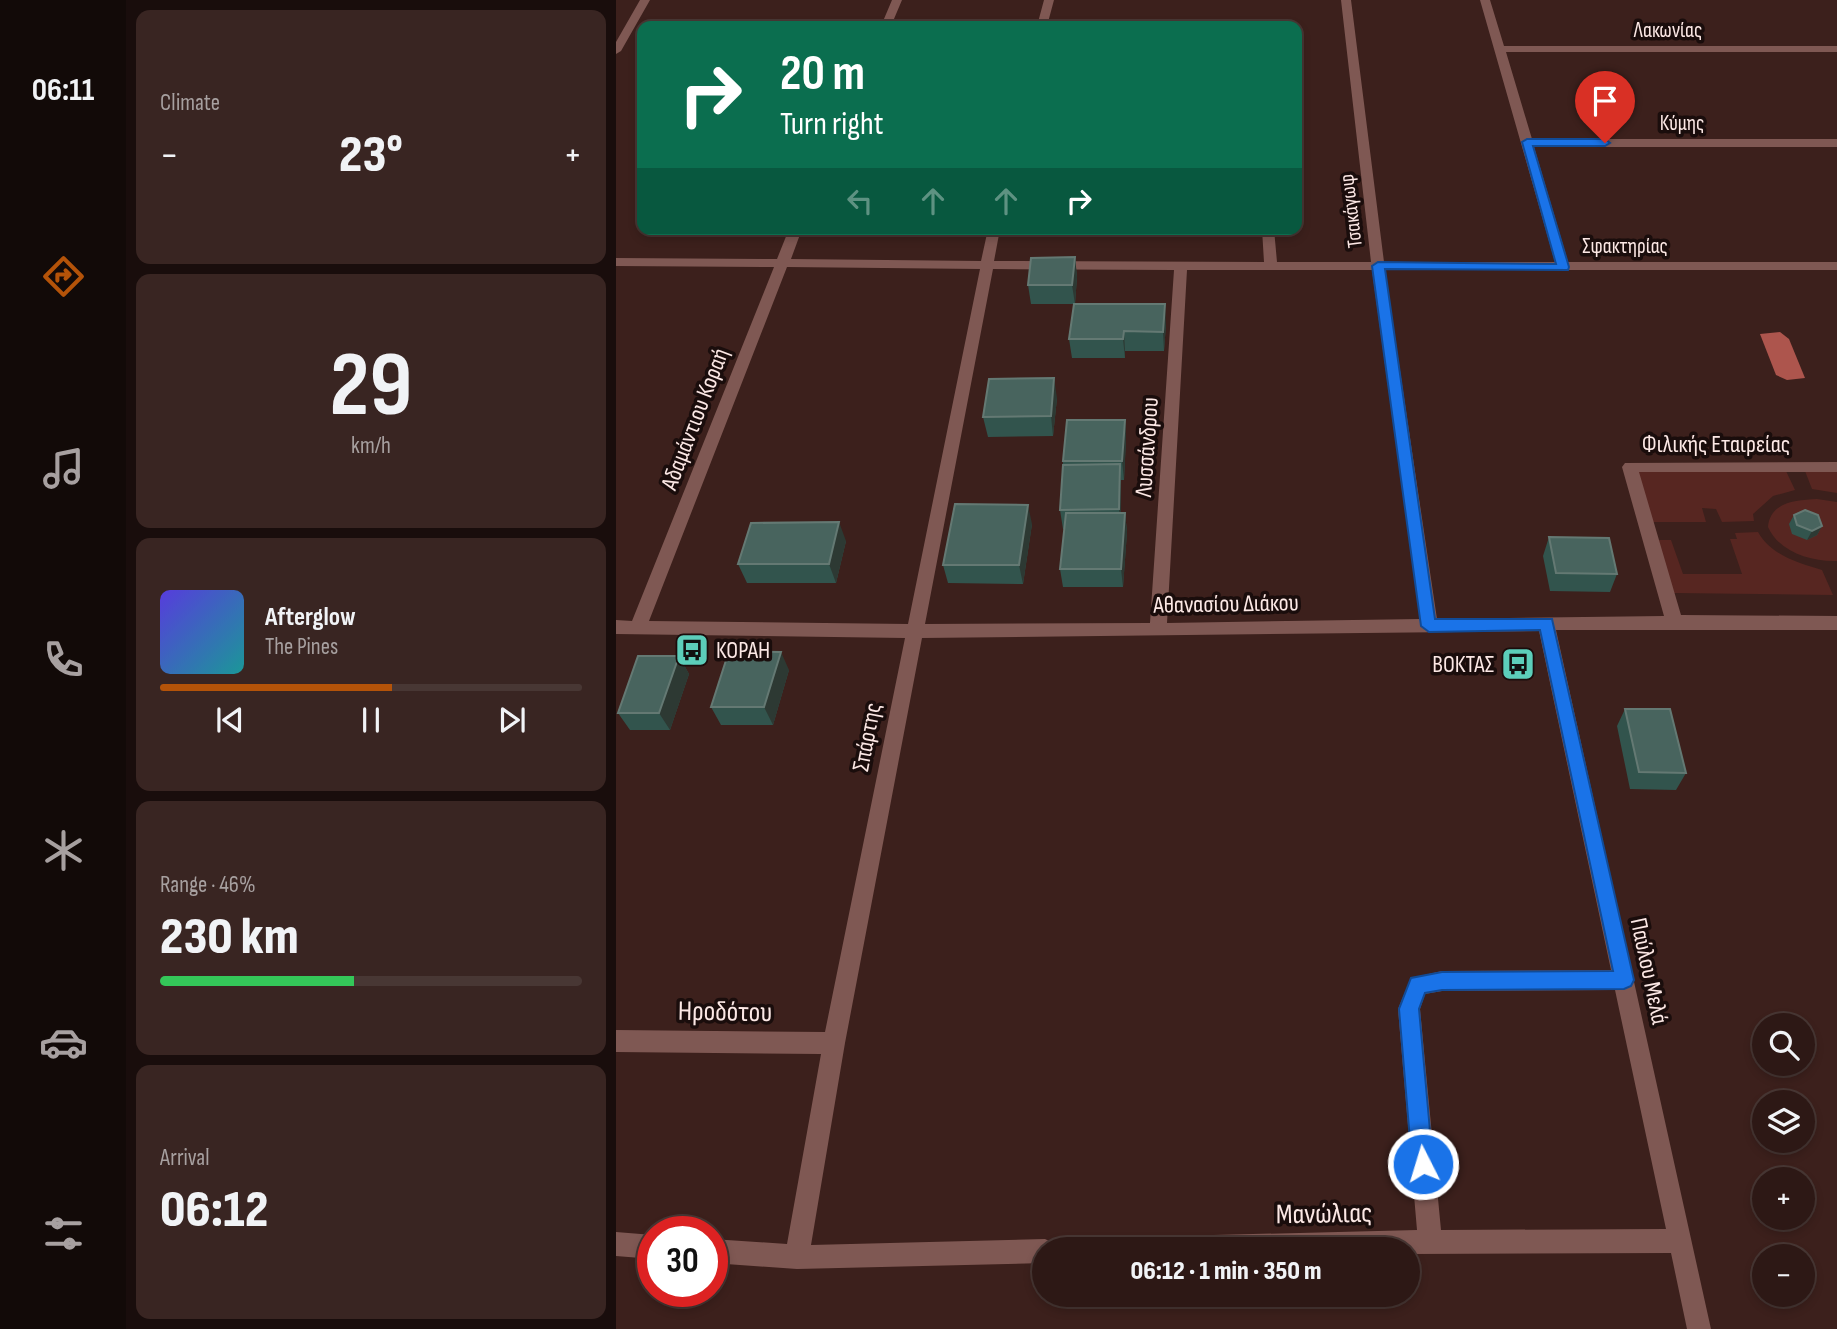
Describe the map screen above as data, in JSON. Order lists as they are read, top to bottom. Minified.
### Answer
{"streets":{"street":["Λακωνίας","Κύμης","Τσακάγωφ","Σφακτηρίας","Αδαμάντιου Κοραή","Φιλικής Εταιρείας","Λυσσάνδρου","Αθανασίου Διάκου","Σπάρτης","Παύλου Μελά","Ηροδότου","Μανώλιας"]},"crossings":[["Τσακάγωφ","Σφακτηρίας"],["Τσακάγωφ","Αθανασίου Διάκου"],["Σφακτηρίας","Αδαμάντιου Κοραή"],["Σφακτηρίας","Λυσσάνδρου"],["Σφακτηρίας","Σπάρτης"],["Αδαμάντιου Κοραή","Αθανασίου Διάκου"],["Φιλικής Εταιρείας","Αθανασίου Διάκου"],["Λυσσάνδρου","Αθανασίου Διάκου"],["Αθανασίου Διάκου","Σπάρτης"],["Αθανασίου Διάκου","Παύλου Μελά"],["Σπάρτης","Ηροδότου"],["Παύλου Μελά","Μανώλιας"]],"places":{"bus stop":["ΚΟΡΑΗ","ΒΟΚΤΑΣ"]},"page":{"tabs":"06:11","tile":["Climate",["29","km/h"],["Range · 46%","230 km"],["Arrival","06:12"]],"turn":["20 m","Turn right"],"heat":["−","23°","+"],"song":["Afterglow","The Pines"],"map_buttons":["+","−"],"limit":"30","trip":"06:12 · 1 min · 350 m"}}
